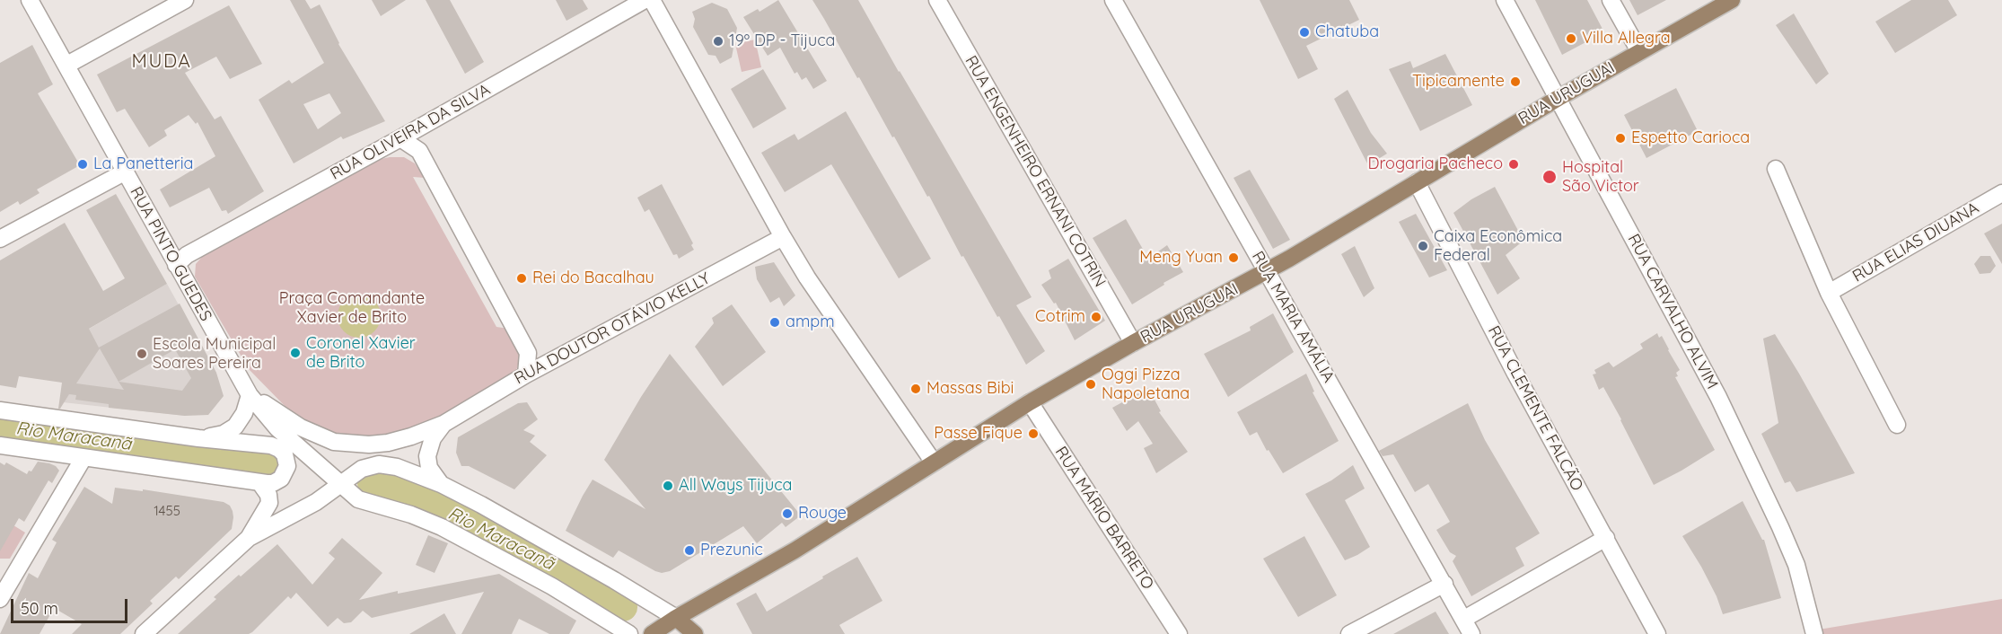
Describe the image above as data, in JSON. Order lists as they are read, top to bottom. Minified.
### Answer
{"streets":{"main road":["RUA URUGUAI"],"street":["RUA OLIVEIRA DA SILVA","RUA ENGENHEIRO ERNANI COTRIN","RUA ELIAS DIUANA","RUA PINTO GUEDES","RUA CARVALHO ALVIM","RUA MARIA AMÁLIA","RUA DOUTOR OTÁVIO KELLY","RUA CLEMENTE FALCÃO","RUA MÁRIO BARRETO"]},"crossings":[["RUA URUGUAI","RUA ENGENHEIRO ERNANI COTRIN"],["RUA URUGUAI","RUA CARVALHO ALVIM"],["RUA URUGUAI","RUA MARIA AMÁLIA"],["RUA URUGUAI","RUA CLEMENTE FALCÃO"],["RUA URUGUAI","RUA MÁRIO BARRETO"],["RUA OLIVEIRA DA SILVA","RUA PINTO GUEDES"],["RUA PINTO GUEDES","RUA DOUTOR OTÁVIO KELLY"]],"districts":["MUDA"],"water":["Rio Maracanã"],"parks":["Praça Comandante Xavier de Brito"],"places":["Chatuba","Villa Allegra","19º DP - Tijuca","Tipicamente","Espetto Carioca","La Panetteria","Drogaria Pacheco","Hospital São Victor","Caixa Econômica Federal","Meng Yuan","Rei do Bacalhau","Cotrim","ampm","Coronel Xavier de Brito","Escola Municipal Soares Pereira","Oggi Pizza Napoletana","Massas Bibi","Passe Fique","All Ways Tijuca","Rouge","Prezunic"],"house_numbers":["1455"],"scale_bar":"50 m"}
